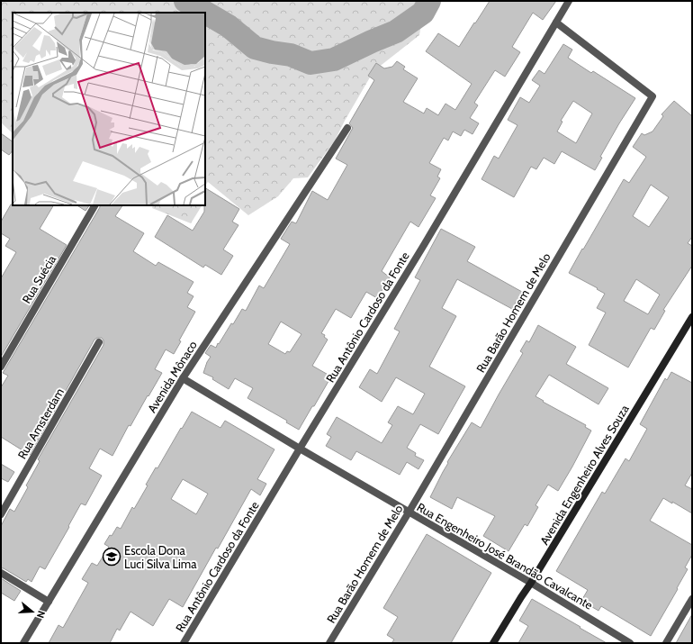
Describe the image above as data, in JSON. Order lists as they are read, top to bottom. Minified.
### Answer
{"streets":{"main road":["Avenida Engenheiro Alves Souza"],"street":["Rua Suécia","Rua Barão Homem de Melo","Rua Antônio Cardoso da Fonte","Avenida Mônaco","Rua Amsterdam","Rua Engenheiro José Brandão Cavalcante"]},"crossings":[["Rua Barão Homem de Melo","Rua Antônio Cardoso da Fonte"],["Rua Barão Homem de Melo","Rua Engenheiro José Brandão Cavalcante"],["Rua Antônio Cardoso da Fonte","Rua Engenheiro José Brandão Cavalcante"],["Avenida Mônaco","Rua Engenheiro José Brandão Cavalcante"],["Avenida Engenheiro Alves Souza","Rua Engenheiro José Brandão Cavalcante"]],"places":{"school or university":["Escola Dona Luci Silva Lima"]},"north":"right"}
